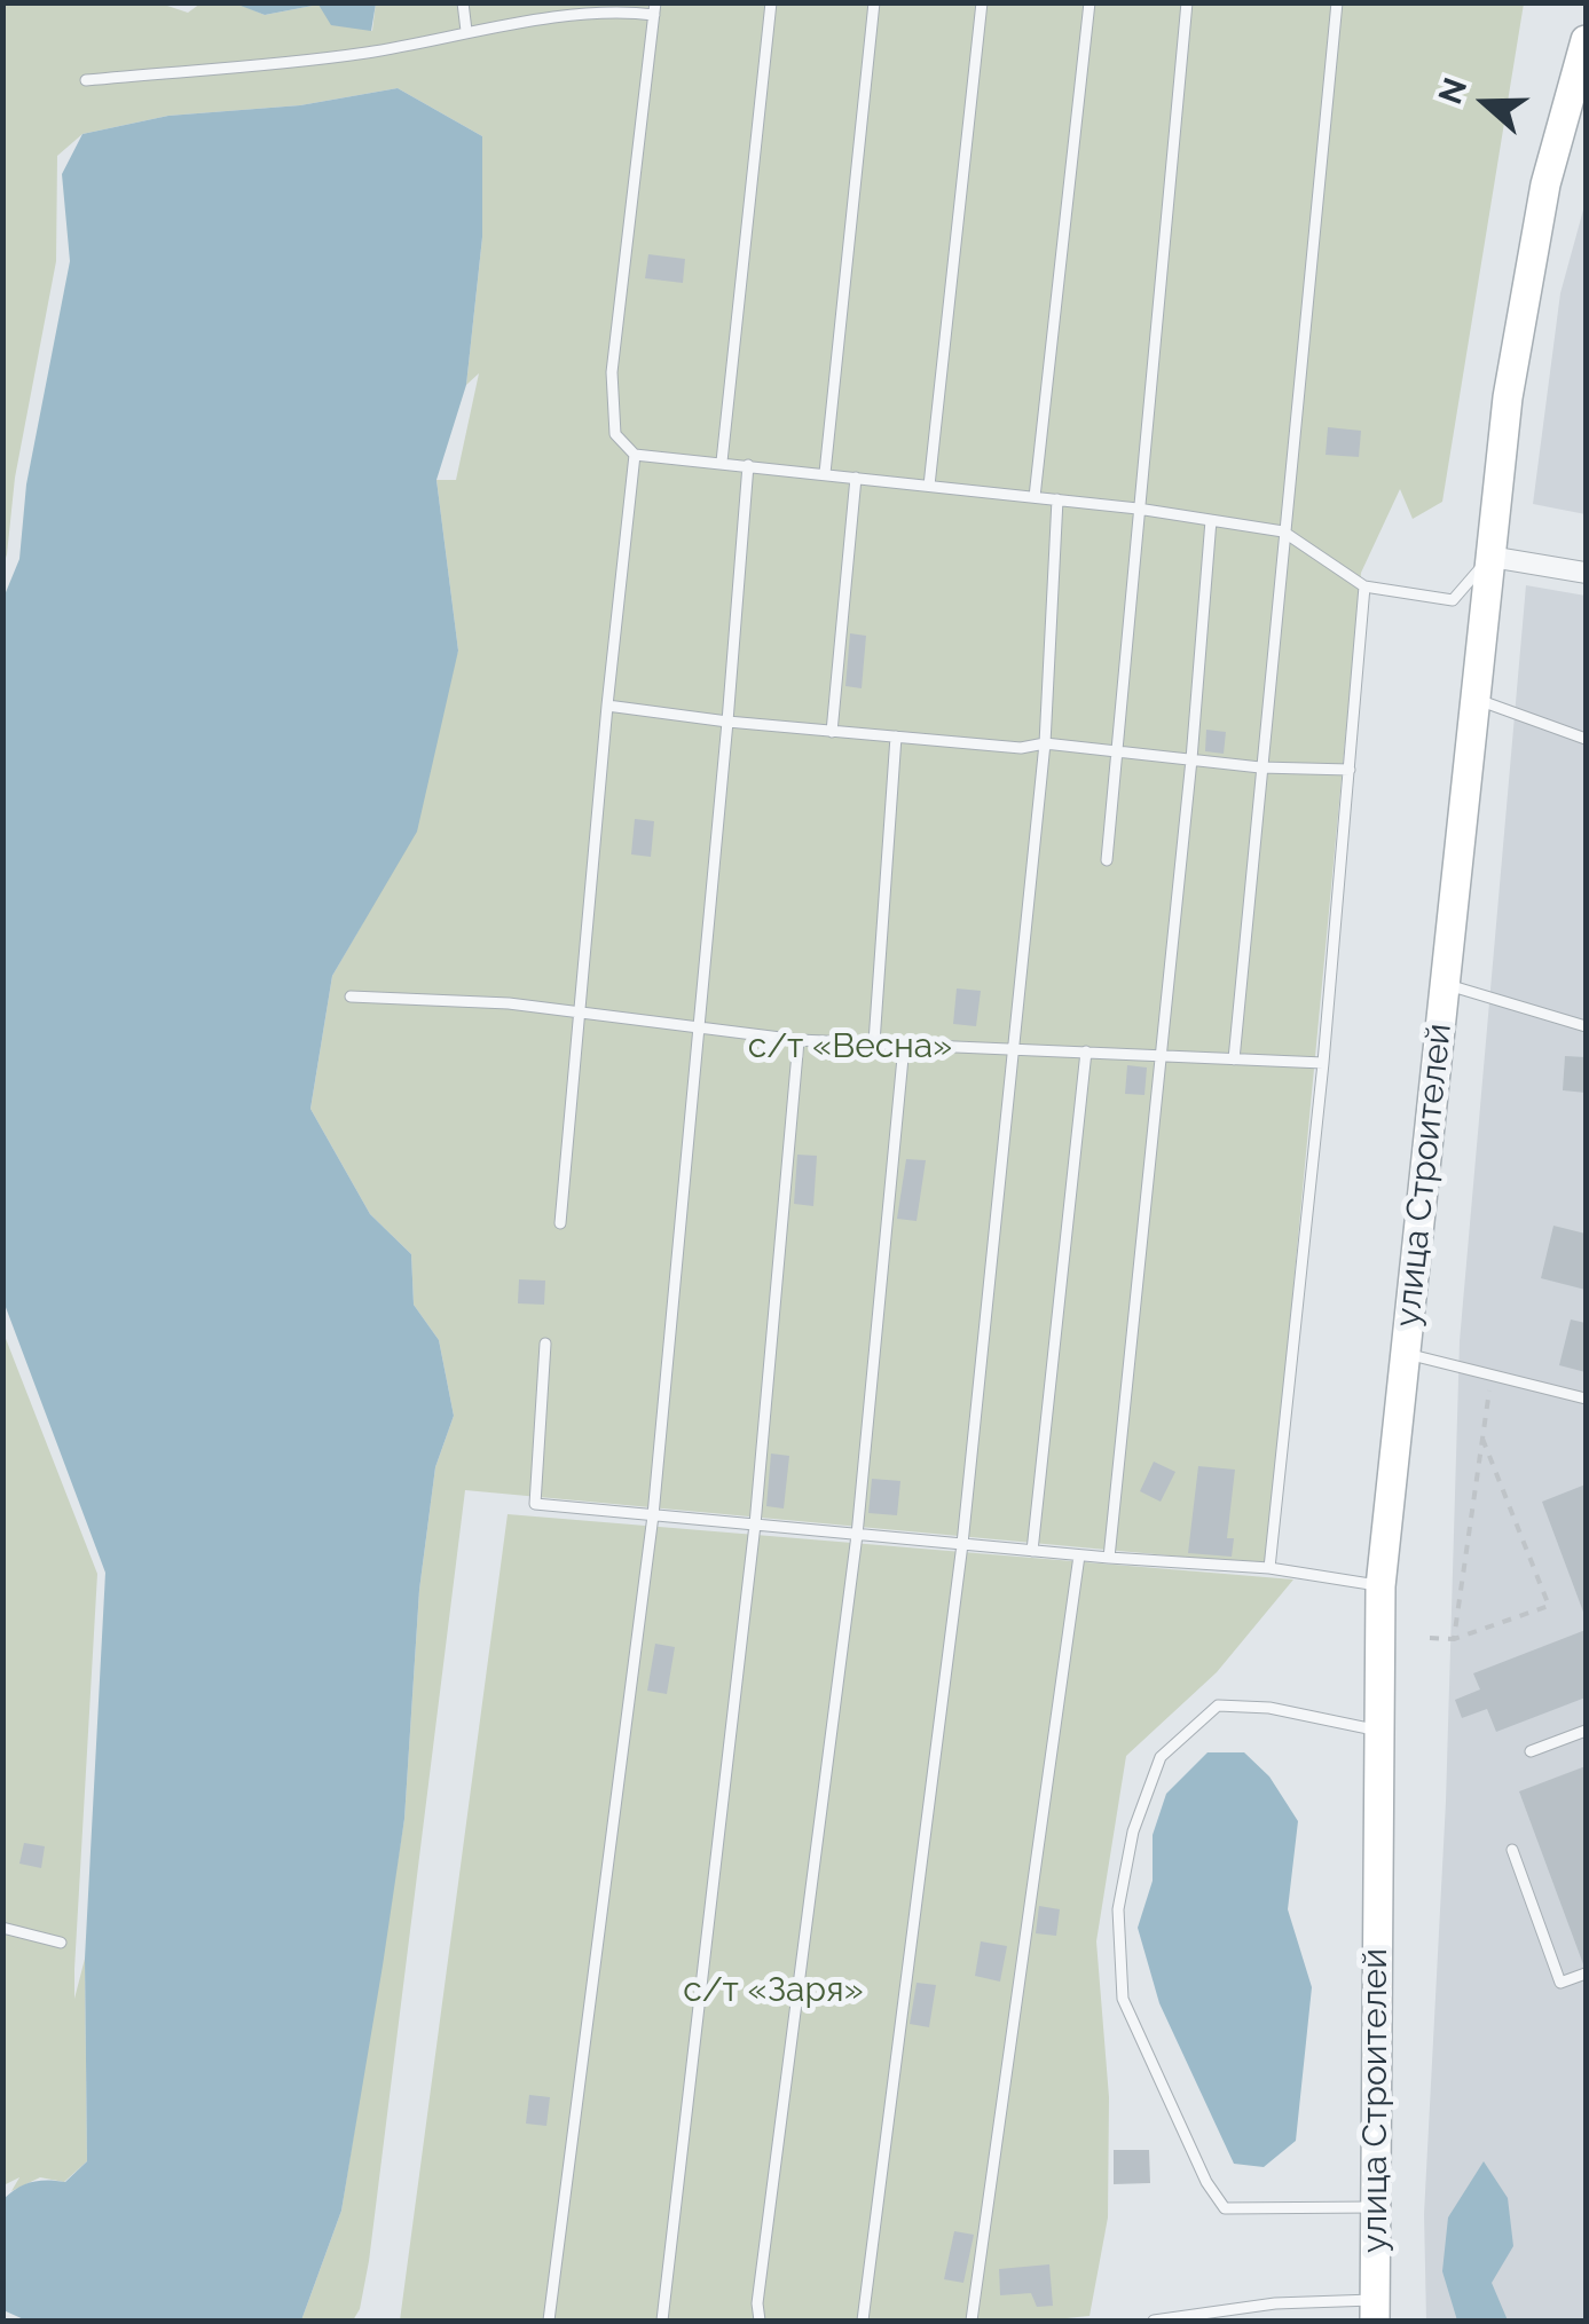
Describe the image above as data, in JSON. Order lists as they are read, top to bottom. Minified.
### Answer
{"streets":{"main road":["улица Строителей"]},"parks":["с/т «Весна»","с/т «Заря»"],"north":"left"}
